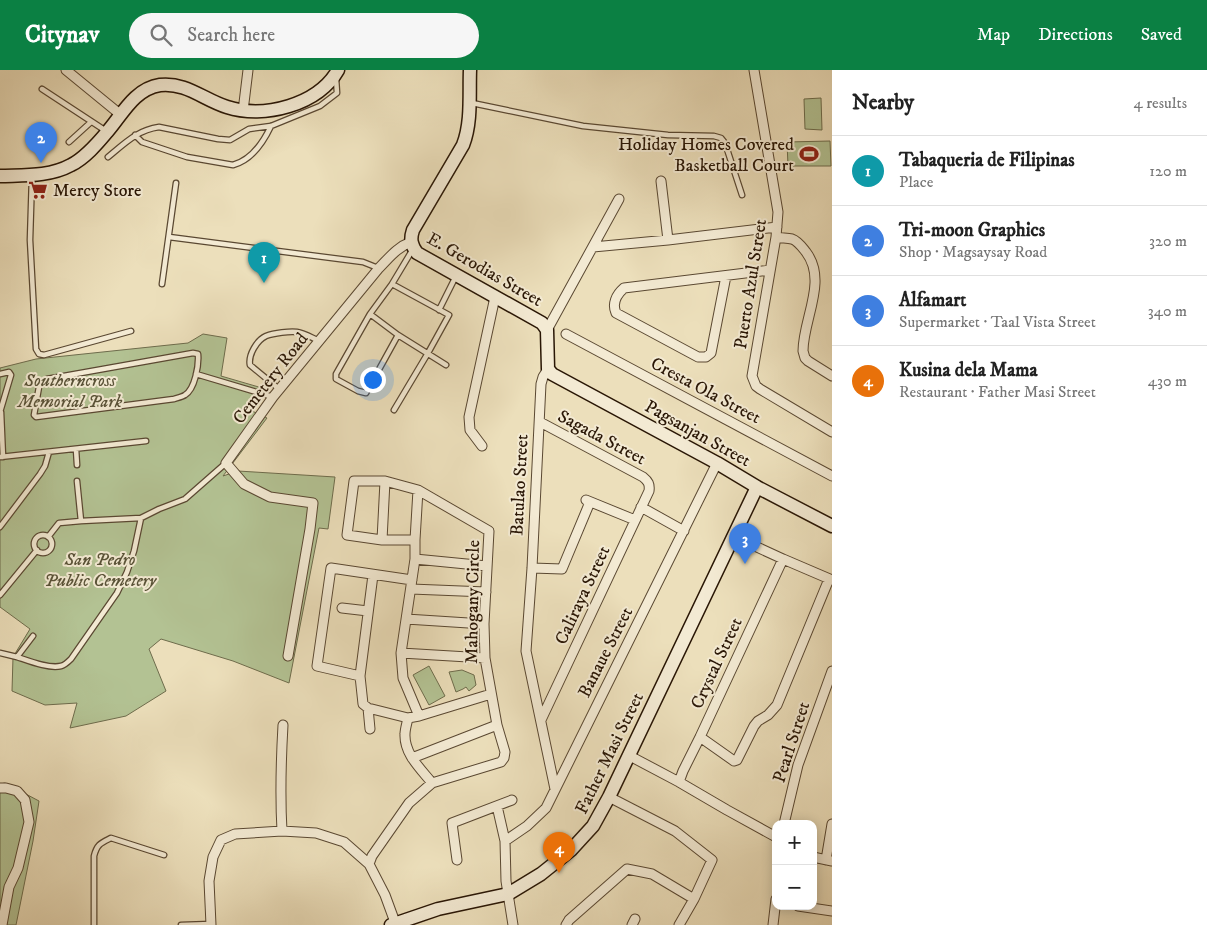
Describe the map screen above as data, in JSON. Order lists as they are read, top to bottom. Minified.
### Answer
{"streets":{"street":["E. Gerodias Street","Puerto Azul Street","Cemetery Road","Cresta Ola Street","Pagsanjan Street","Sagada Street","Batulao Street","Caliraya Street","Mahogany Circle","Banaue Street","Crystal Street","Pearl Street","Father Masi Street"]},"crossings":[["E. Gerodias Street","Cemetery Road"],["E. Gerodias Street","Batulao Street"],["Pagsanjan Street","Batulao Street"],["Pagsanjan Street","Banaue Street"],["Pagsanjan Street","Father Masi Street"],["Sagada Street","Batulao Street"],["Sagada Street","Caliraya Street"],["Batulao Street","Caliraya Street"],["Batulao Street","Banaue Street"]],"parks":["Southerncross Memorial Park","San Pedro Public Cemetery"],"places":{"sports":["Holiday Homes Covered Basketball Court"],"supermarket":["Mercy Store"]},"page":{"header":"Citynav","search":"Search here","nav":["Map","Directions","Saved"],"heading":["Nearby","4 results"],"pins":["2","1","3","4"],"list":[{"mark":"1","name":"Tabaqueria de Filipinas","note":"Place","value":"120 m"},{"mark":"2","name":"Tri-moon Graphics","note":"Shop · Magsaysay Road","value":"320 m"},{"mark":"3","name":"Alfamart","note":"Supermarket · Taal Vista Street","value":"340 m"},{"mark":"4","name":"Kusina dela Mama","note":"Restaurant · Father Masi Street","value":"430 m"}],"map_buttons":["+","−"]}}
